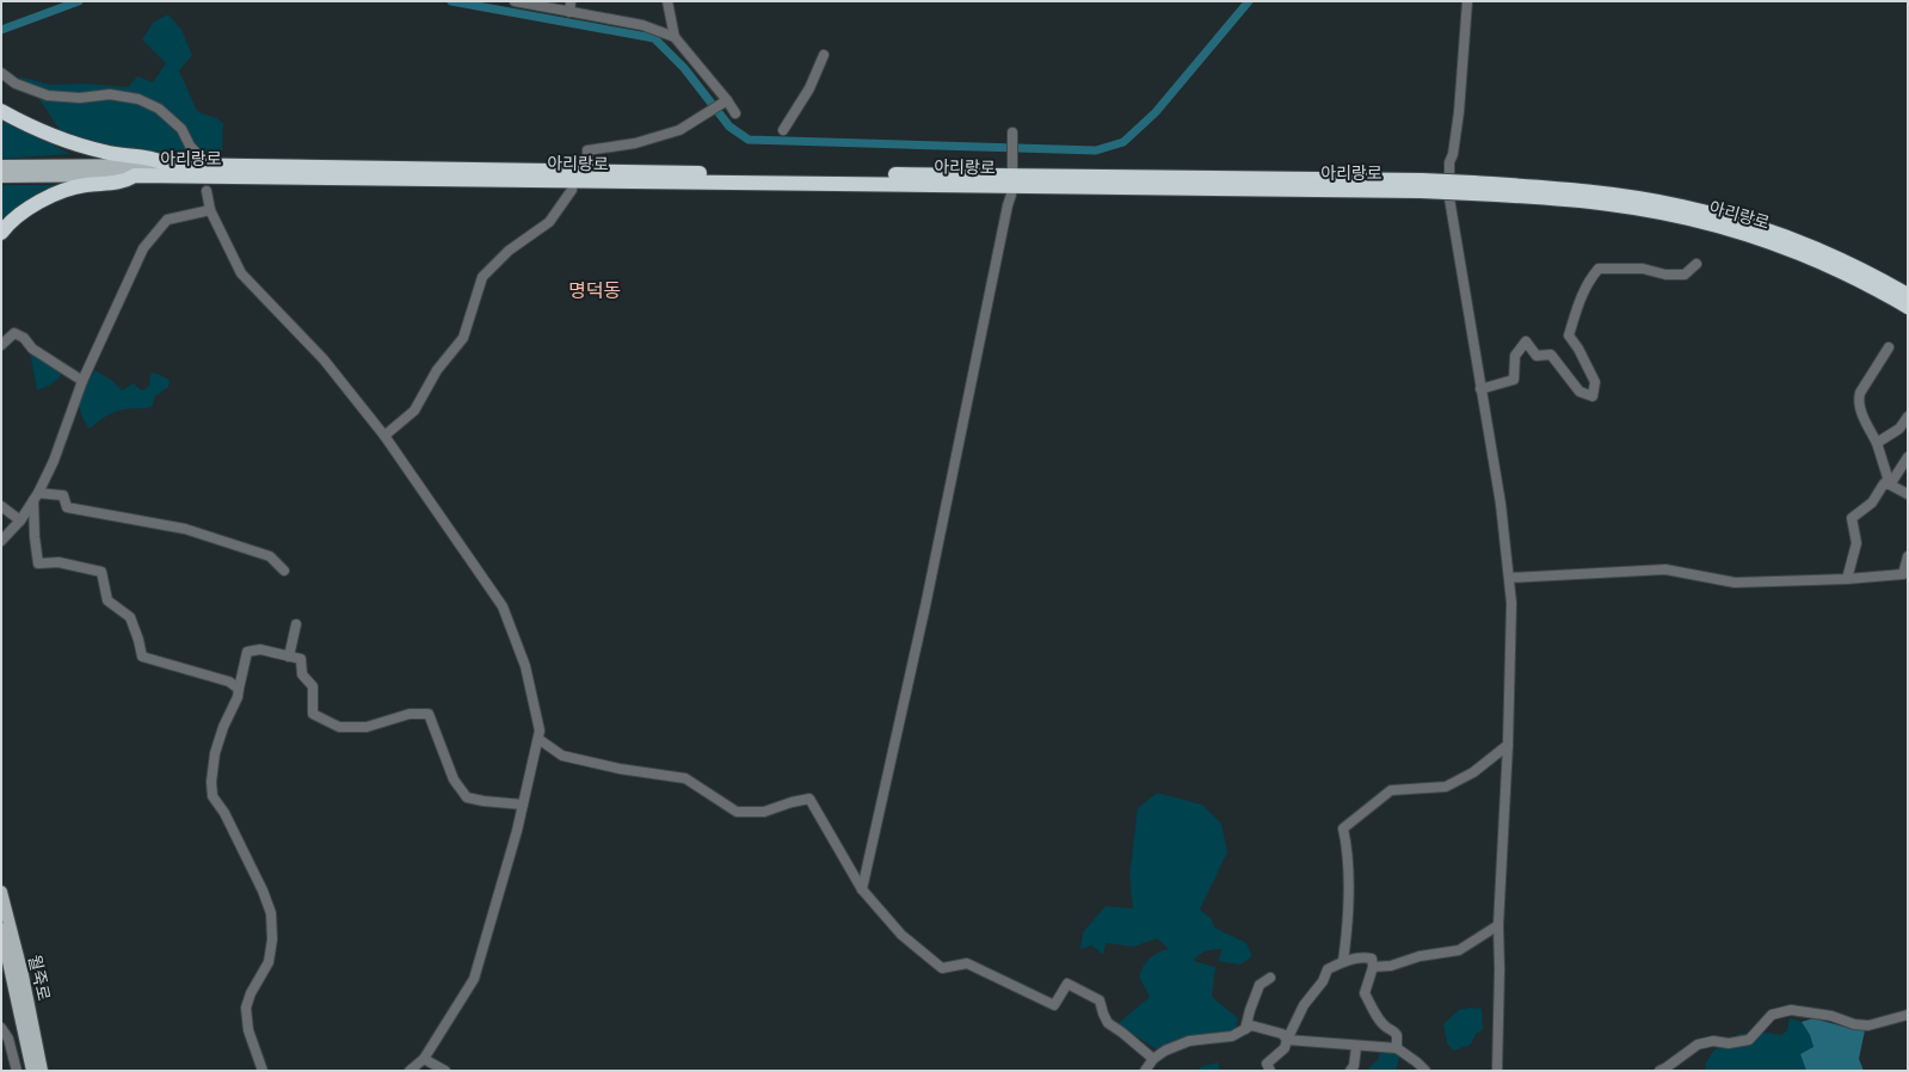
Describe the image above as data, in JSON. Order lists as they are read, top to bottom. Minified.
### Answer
{"streets":{"highway":["아리랑로"],"main road":["월죽로"]},"districts":["명덕동"]}
